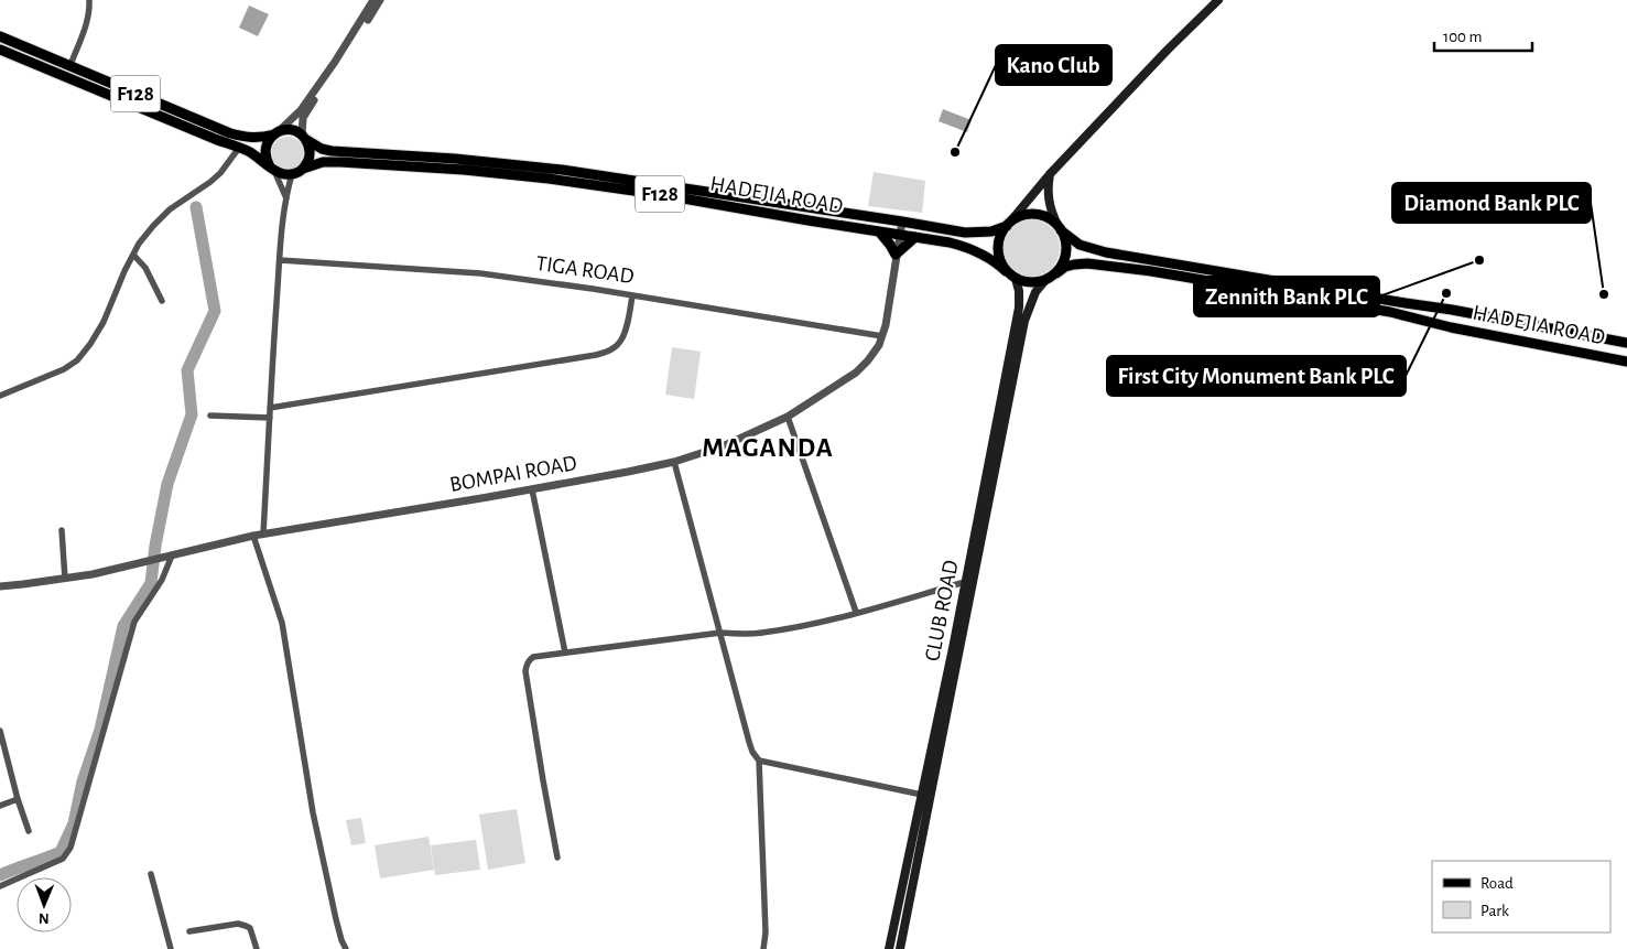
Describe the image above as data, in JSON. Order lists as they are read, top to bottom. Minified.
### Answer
{"streets":{"main road":["F128","HADEJIA ROAD","CLUB ROAD"],"street":["TIGA ROAD","BOMPAI ROAD"]},"crossings":[["F128","HADEJIA ROAD"],["F128","CLUB ROAD"],["HADEJIA ROAD","BOMPAI ROAD"],["HADEJIA ROAD","CLUB ROAD"],["TIGA ROAD","BOMPAI ROAD"]],"districts":["MAGANDA"],"places":["Kano Club","Zennith Bank PLC","First City Monument Bank PLC","Diamond Bank PLC"],"legend":["Road","Park"],"scale_bar":"100 m","north":"bottom"}
